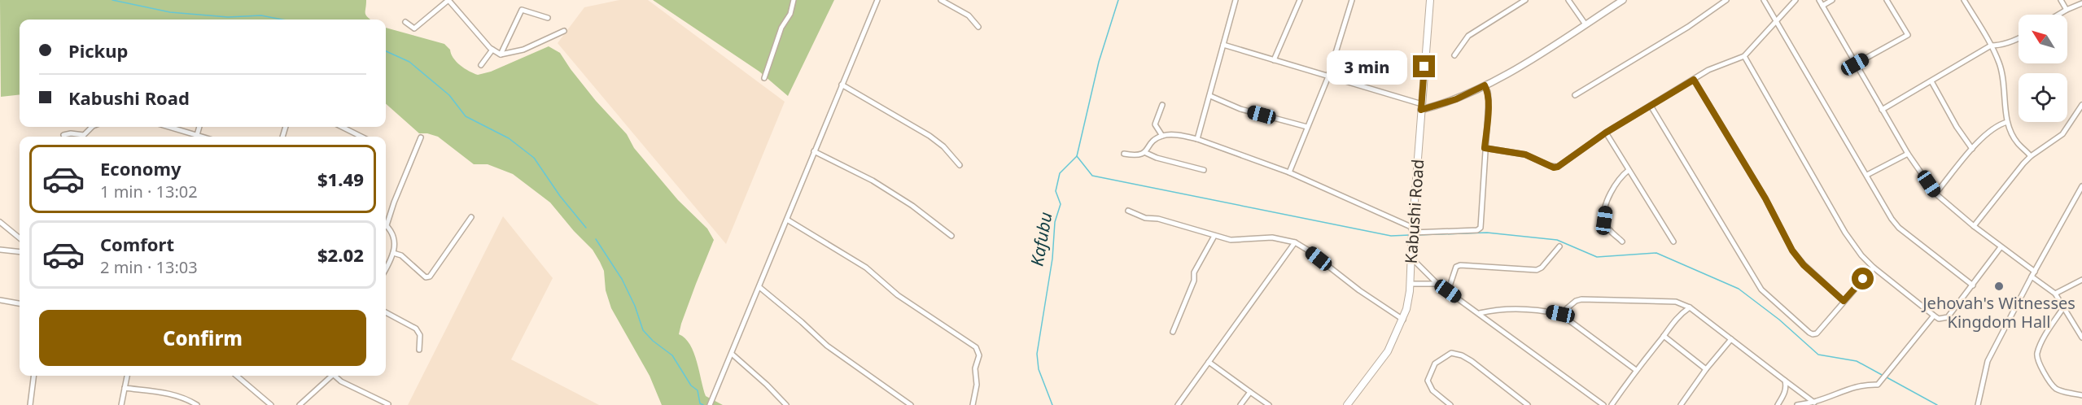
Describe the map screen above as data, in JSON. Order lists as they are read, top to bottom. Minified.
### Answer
{"streets":{"main road":["Kabushi Road"]},"water":["Kafubu"],"places":["Jehovah's Witnesses Kingdom Hall"],"north":"top left","page":{"banner":["Pickup","Kabushi Road"],"bubble":"3 min","list":[{"name":"Economy","note":"1 min · 13:02","value":"$1.49"},{"name":"Comfort","note":"2 min · 13:03","value":"$2.02"}],"buttons":"Confirm"}}
